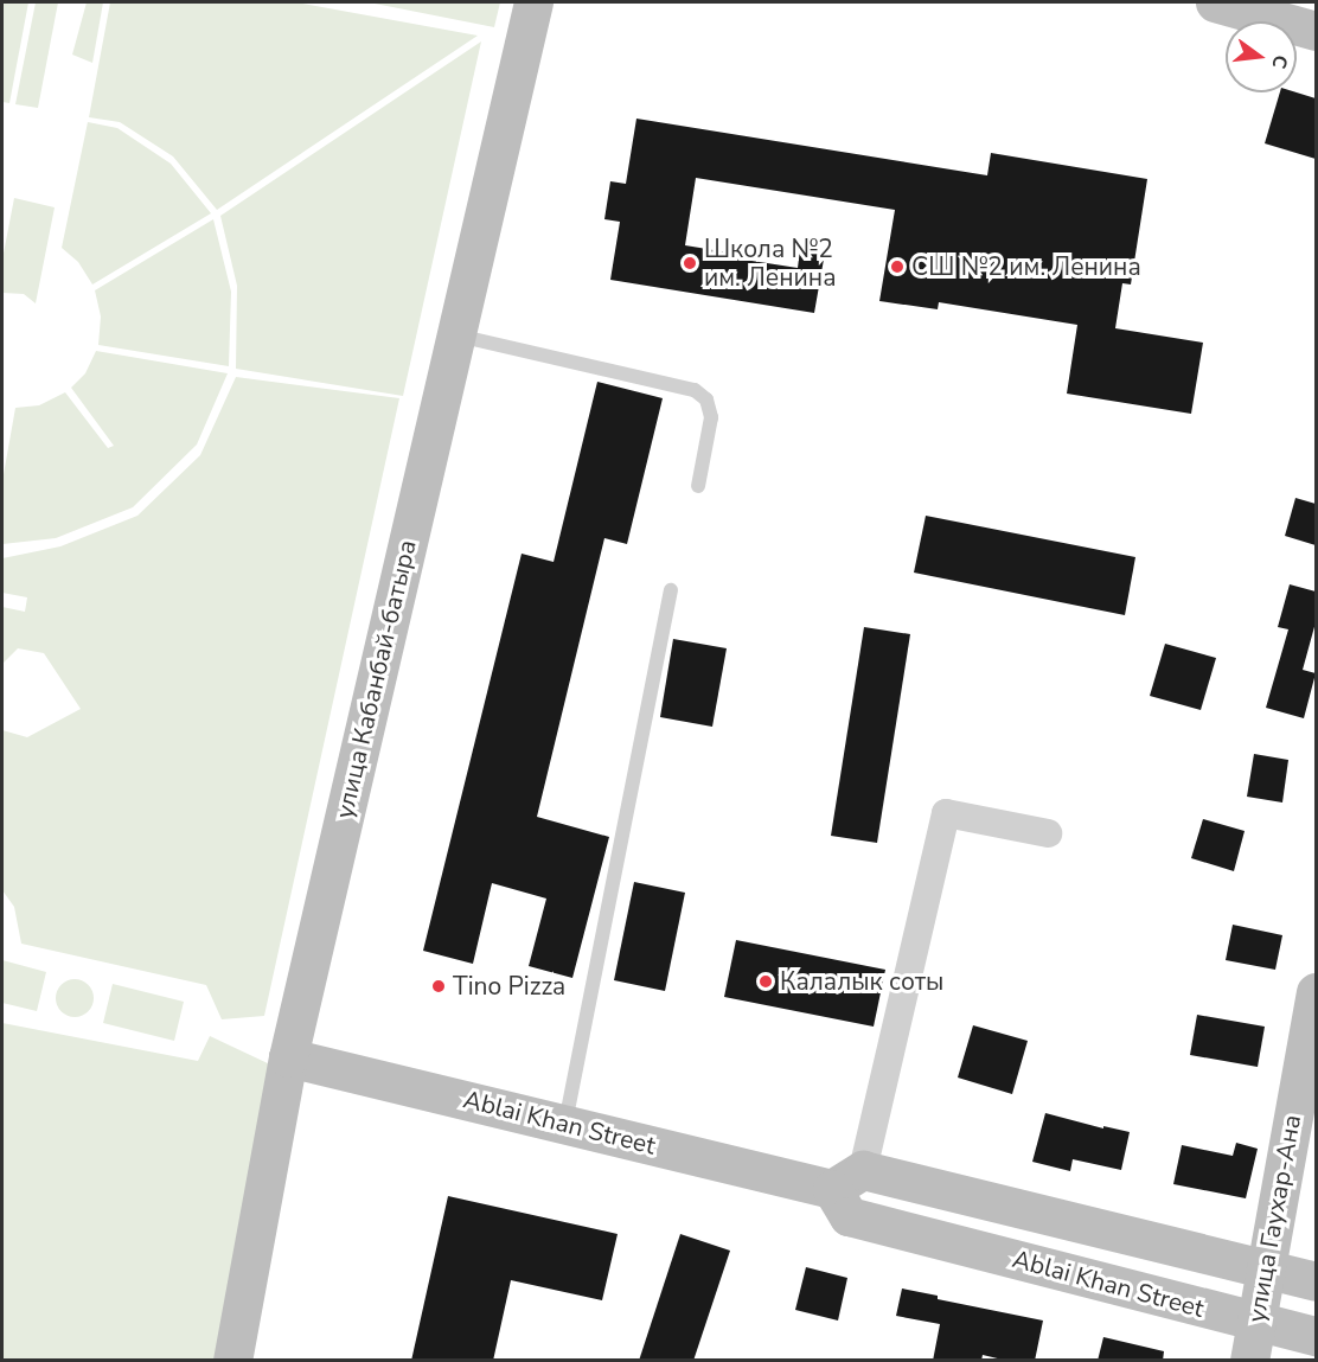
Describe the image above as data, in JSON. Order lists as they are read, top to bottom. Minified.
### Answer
{"streets":{"street":["улица Кабанбай-батыра","Ablai Khan Street","улица Гаухар-Ана"]},"crossings":[["улица Кабанбай-батыра","Ablai Khan Street"],["Ablai Khan Street","улица Гаухар-Ана"]],"places":["Школа №2 им. Ленина","СШ №2 им. Ленина","Калалык соты","Tino Pizza"],"north":"right"}
